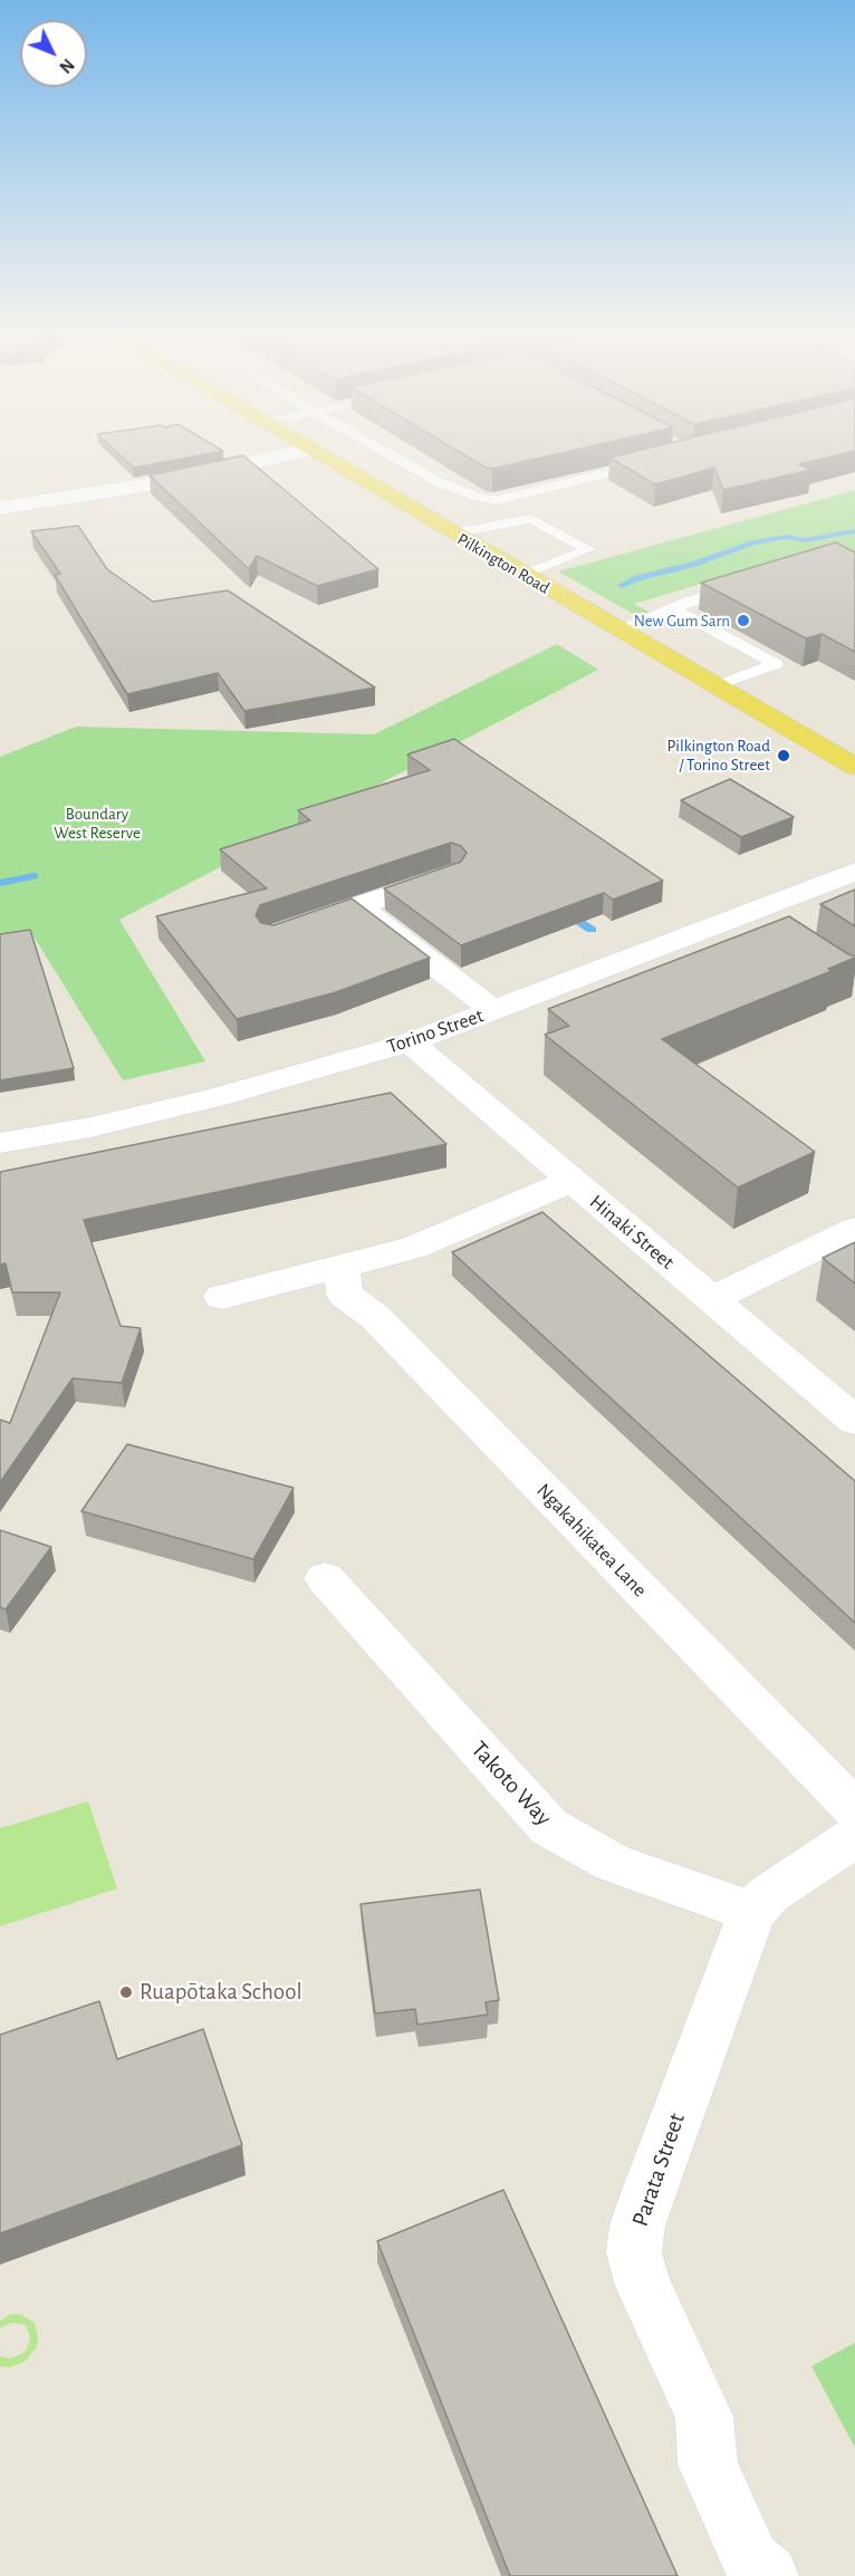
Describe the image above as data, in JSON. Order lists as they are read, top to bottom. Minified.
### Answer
{"streets":{"main road":["Pilkington Road"],"street":["Torino Street","Hinaki Street","Ngakahikatea Lane","Takoto Way","Parata Street"]},"crossings":[["Torino Street","Hinaki Street"],["Takoto Way","Parata Street"]],"parks":["Boundary West Reserve"],"places":["New Gum Sarn","Pilkington Road / Torino Street","Ruapōtaka School"],"north":"bottom right"}
